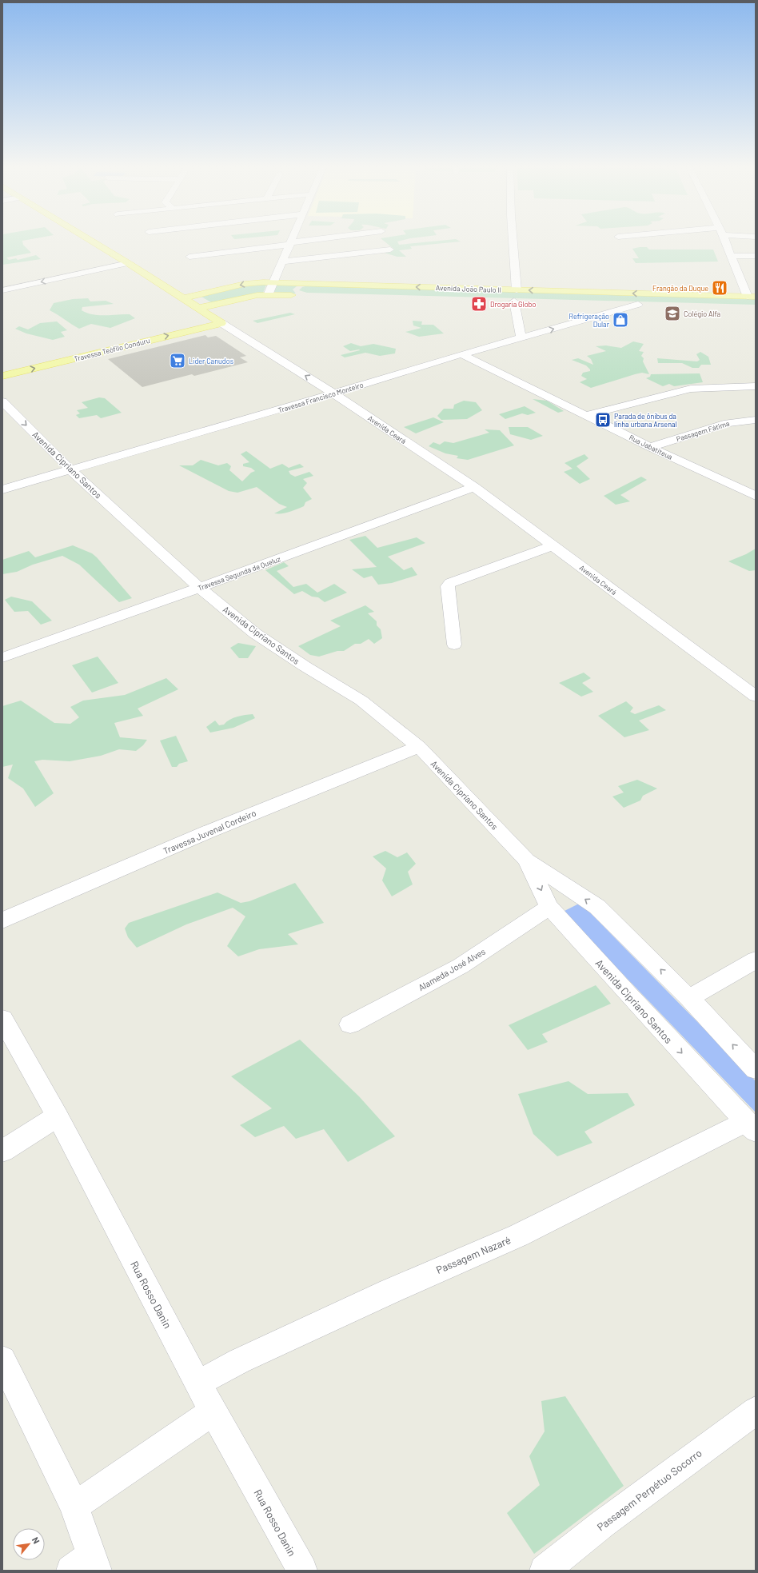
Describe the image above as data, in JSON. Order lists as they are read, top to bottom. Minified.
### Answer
{"streets":{"main road":["Avenida João Paulo II","Travessa Teófilo Conduru","Avenida Ceará"],"street":["Travessa Francisco Monteiro","Passagem Fátima","Rua Jabatiteua","Avenida Cipriano Santos","Travessa Segunda de Queluz","Travessa Juvenal Cordeiro","Alameda José Alves","Passagem Nazaré","Rua Rosso Danin","Passagem Perpétuo Socorro"]},"crossings":[["Avenida João Paulo II","Avenida Ceará"],["Travessa Teófilo Conduru","Avenida Ceará"],["Travessa Francisco Monteiro","Avenida Ceará"],["Travessa Francisco Monteiro","Rua Jabatiteua"],["Travessa Francisco Monteiro","Avenida Cipriano Santos"],["Avenida Ceará","Travessa Segunda de Queluz"],["Passagem Fátima","Rua Jabatiteua"],["Avenida Cipriano Santos","Travessa Segunda de Queluz"],["Avenida Cipriano Santos","Travessa Juvenal Cordeiro"],["Avenida Cipriano Santos","Alameda José Alves"],["Avenida Cipriano Santos","Passagem Nazaré"],["Passagem Nazaré","Rua Rosso Danin"]],"one_way":["Avenida João Paulo II","Travessa Teófilo Conduru"],"places":{"restaurant":["Frangão da Duque"],"pharmacy":["Drogaria Globo"],"school or university":["Colégio Alfa"],"shop":["Refrigeração Dular"],"supermarket":["Lider Canudos"],"bus stop":["Parada de ônibus da linha urbana Arsenal"]},"north":"top right"}
